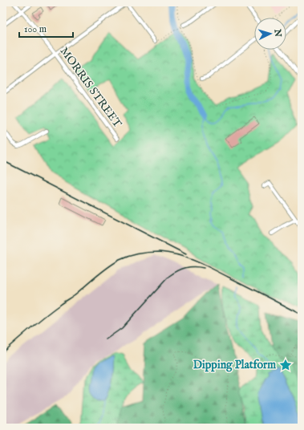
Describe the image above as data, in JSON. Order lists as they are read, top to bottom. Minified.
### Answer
{"streets":{"street":["MORRIS STREET"]},"places":{"place":["Dipping Platform"]},"scale_bar":"100 m","north":"right"}
